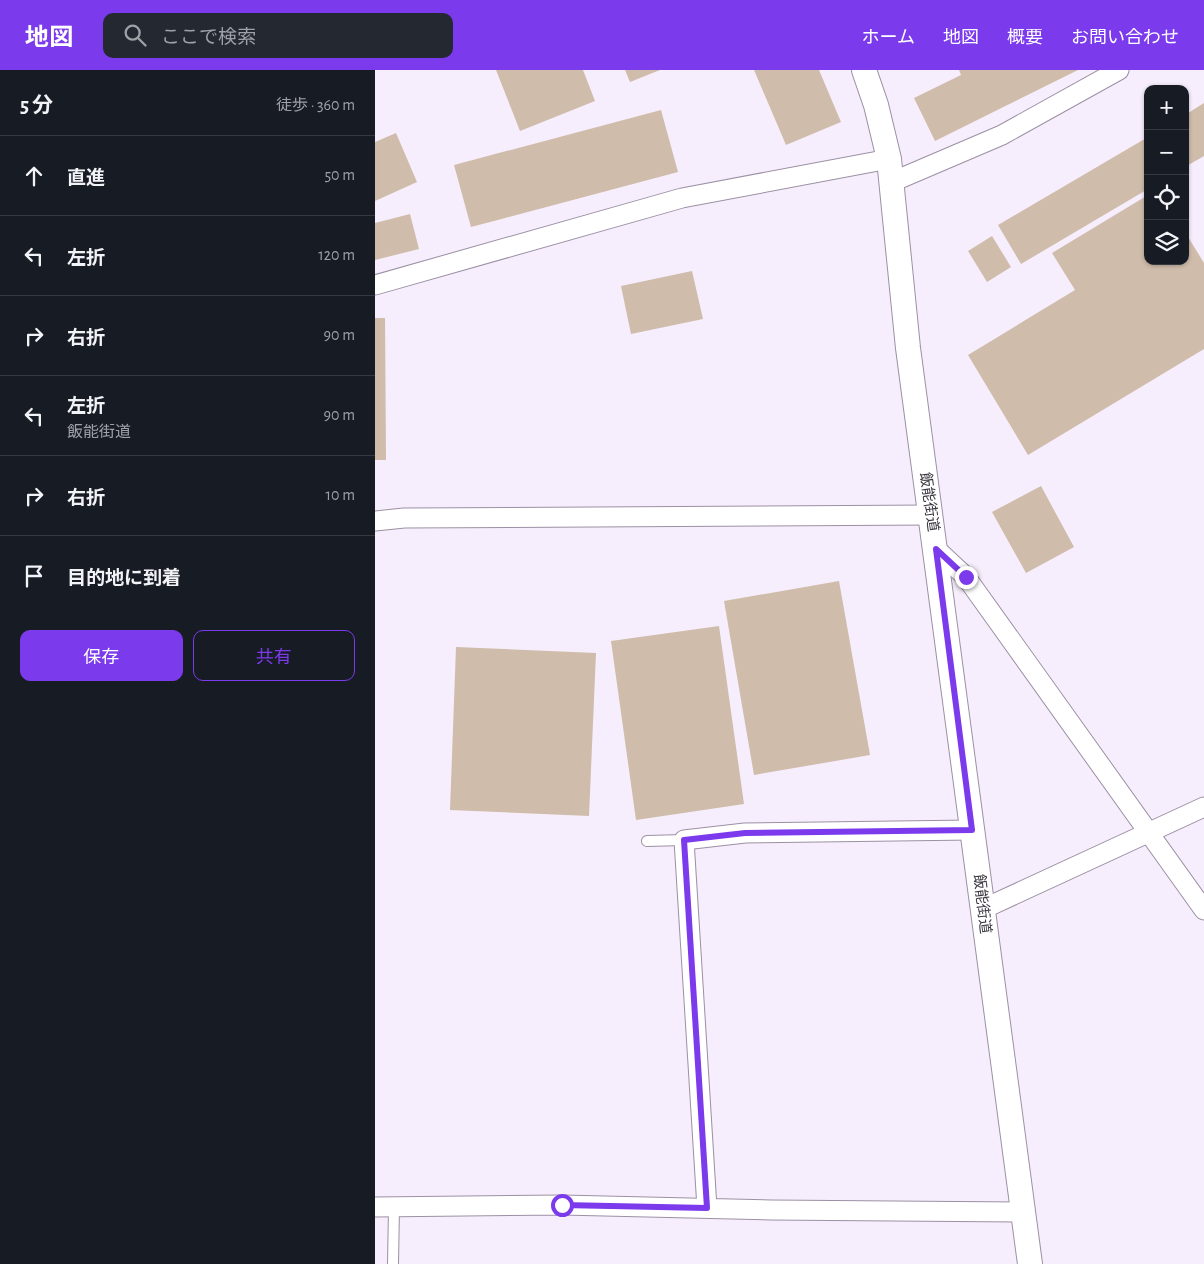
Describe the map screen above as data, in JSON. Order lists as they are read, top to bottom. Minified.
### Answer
{"streets":{"street":["飯能街道"]},"page":{"header":"地図","search":"ここで検索","nav":["ホーム","地図","概要","お問い合わせ"],"heading":["5 分","徒歩 · 360 m"],"map_buttons":["+","−"],"list":[["直進","50 m"],["左折","120 m"],["右折","90 m"],["左折","飯能街道","90 m"],["右折","10 m"],"目的地に到着"],"buttons":["保存","共有"]}}
